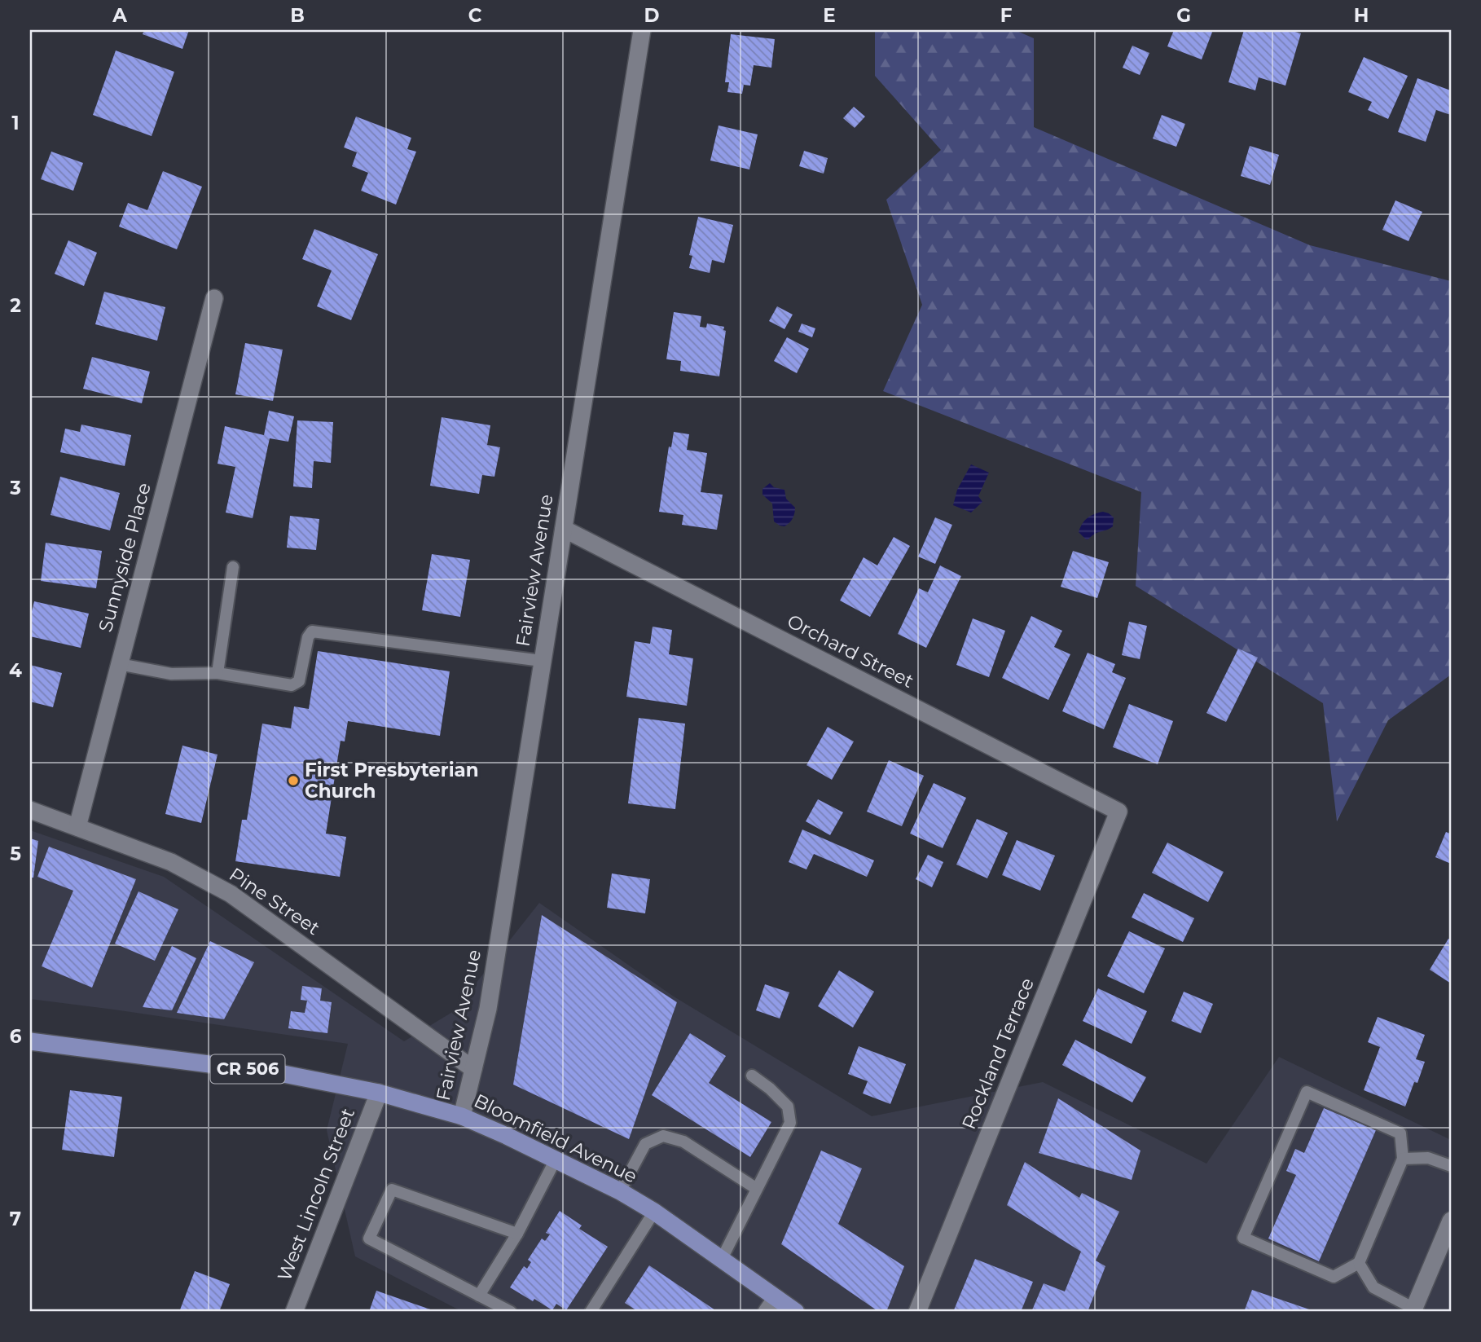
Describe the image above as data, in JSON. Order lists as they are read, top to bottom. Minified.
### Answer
{"streets":{"main road":["CR 506","Bloomfield Avenue"],"street":["Sunnyside Place","Fairview Avenue","Orchard Street","Pine Street","Rockland Terrace","West Lincoln Street"]},"crossings":[["Sunnyside Place","Pine Street"],["Fairview Avenue","Orchard Street"],["Fairview Avenue","Pine Street"],["Fairview Avenue","Bloomfield Avenue"],["Orchard Street","Rockland Terrace"],["Bloomfield Avenue","West Lincoln Street"]],"places":["First Presbyterian Church"],"grid":{"columns":["A","B","C","D","E","F","G","H"],"rows":["1","2","3","4","5","6","7"]}}
